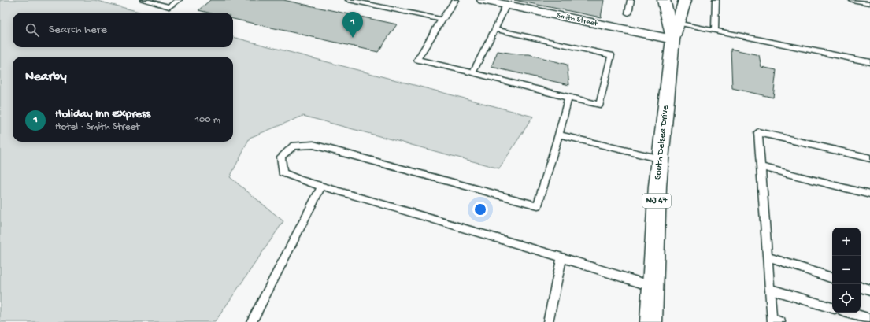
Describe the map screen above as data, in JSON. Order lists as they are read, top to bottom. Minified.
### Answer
{"streets":{"main road":["South Delsea Drive","NJ 47"],"street":["Smith Street"]},"crossings":[["Smith Street","South Delsea Drive"]],"page":{"pins":"1","search":"Search here","heading":"Nearby","list":[{"mark":"1","name":"Holiday Inn Express","note":"Hotel · Smith Street","value":"100 m"}],"map_buttons":["+","−"]}}
